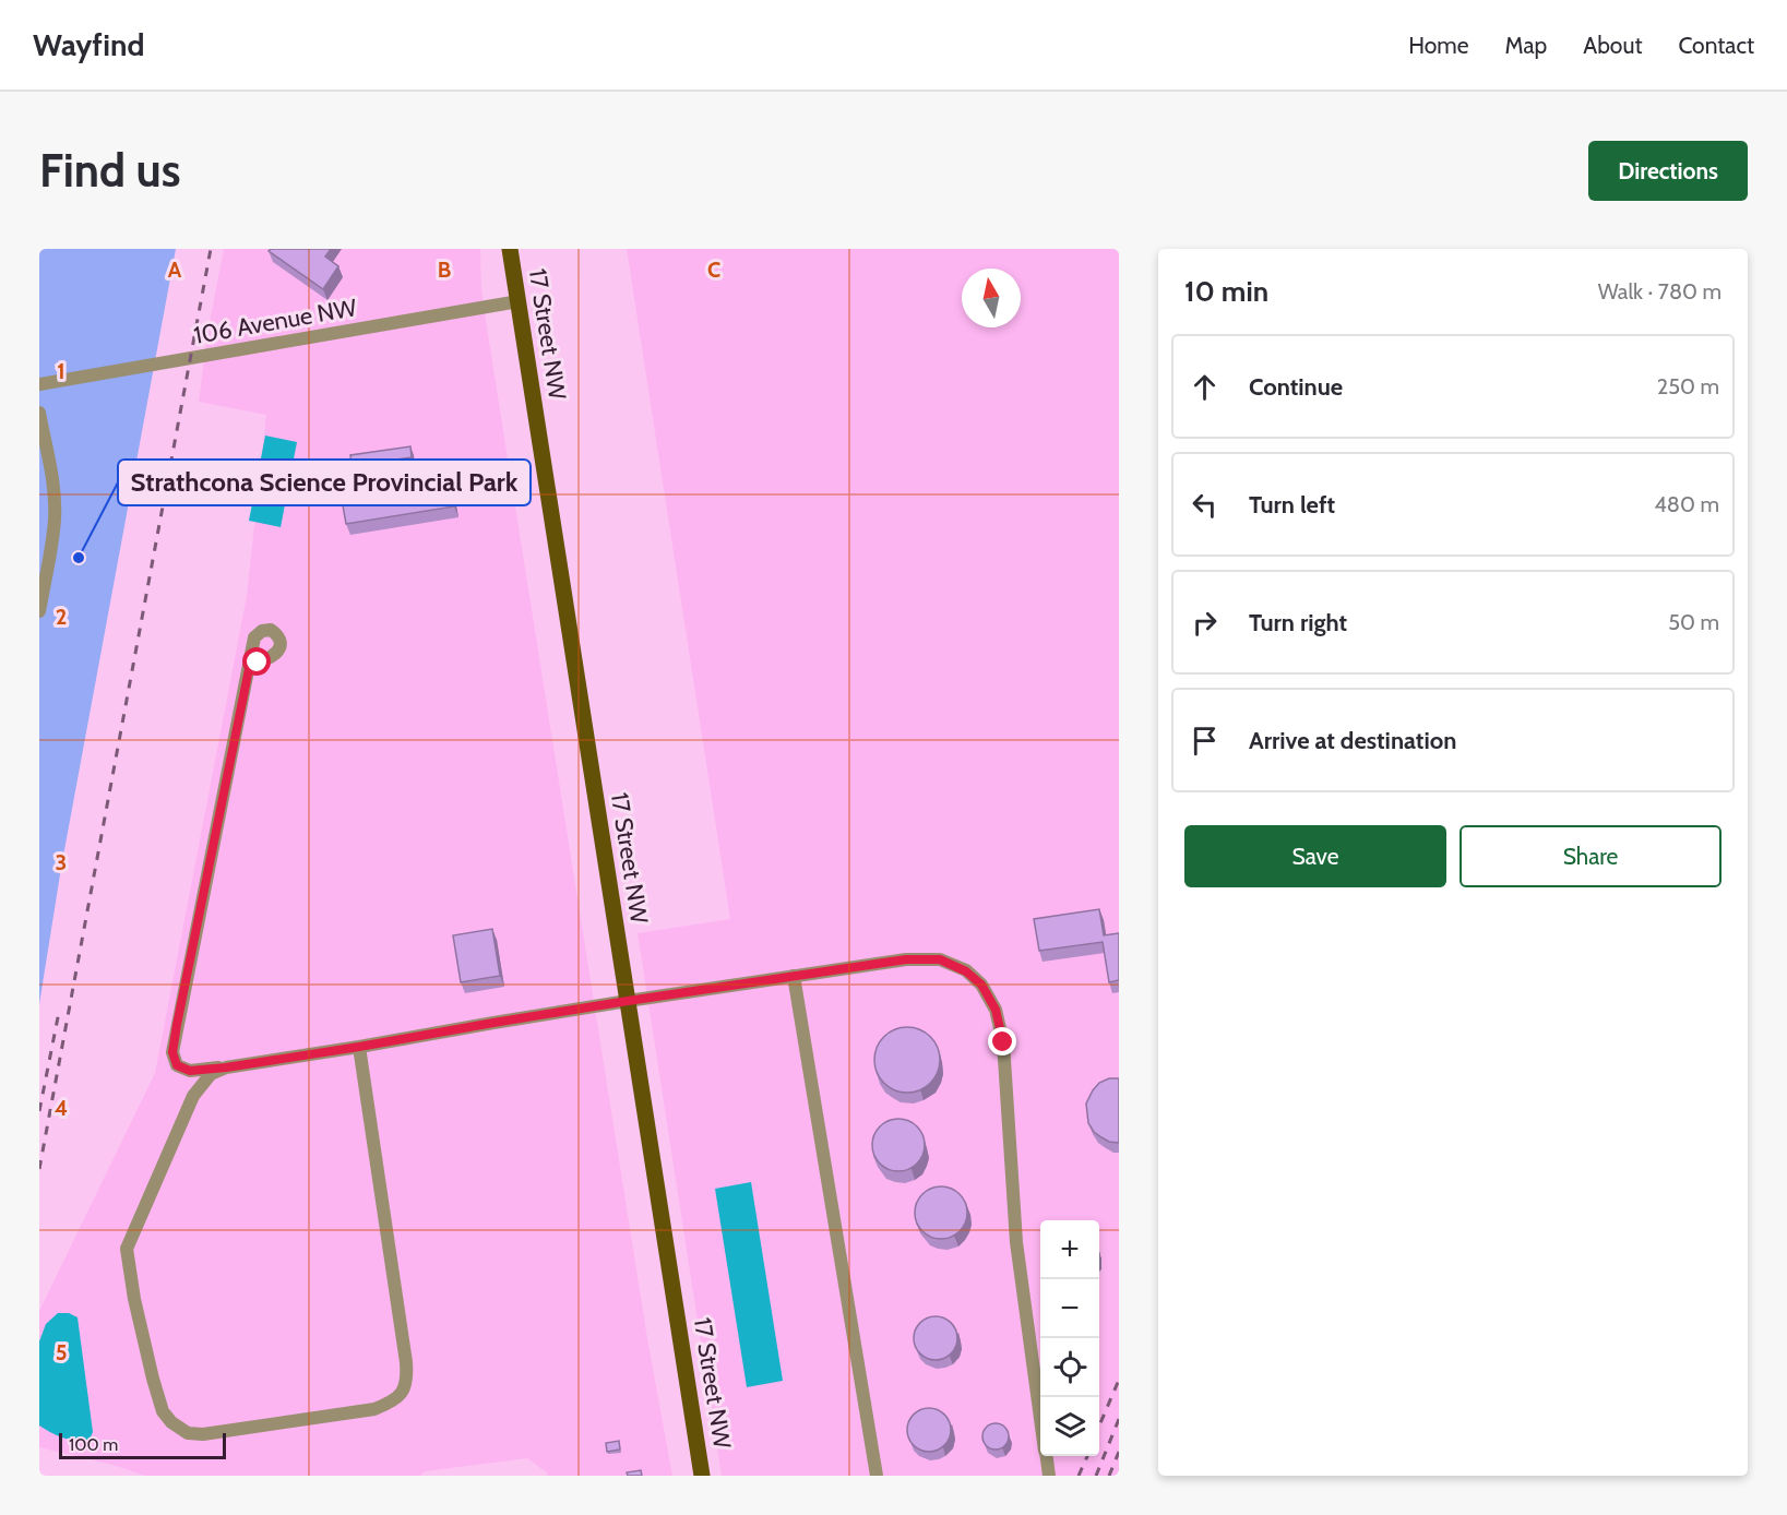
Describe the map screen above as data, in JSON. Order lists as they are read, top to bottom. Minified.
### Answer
{"streets":{"main road":["17 Street NW"],"street":["106 Avenue NW"]},"crossings":[["106 Avenue NW","17 Street NW"]],"places":["Strathcona Science Provincial Park"],"scale_bar":"100 m","north":"top","page":{"header":"Wayfind","nav":["Home","Map","About","Contact"],"buttons":["Directions",["Save","Share"]],"title":"Find us","heading":["10 min","Walk · 780 m"],"list":[["Continue","250 m"],["Turn left","480 m"],["Turn right","50 m"],"Arrive at destination"],"map_buttons":["+","−"],"scale":"100 m"},"grid":{"columns":["A","B","C"],"rows":["1","2","3","4","5"]}}
